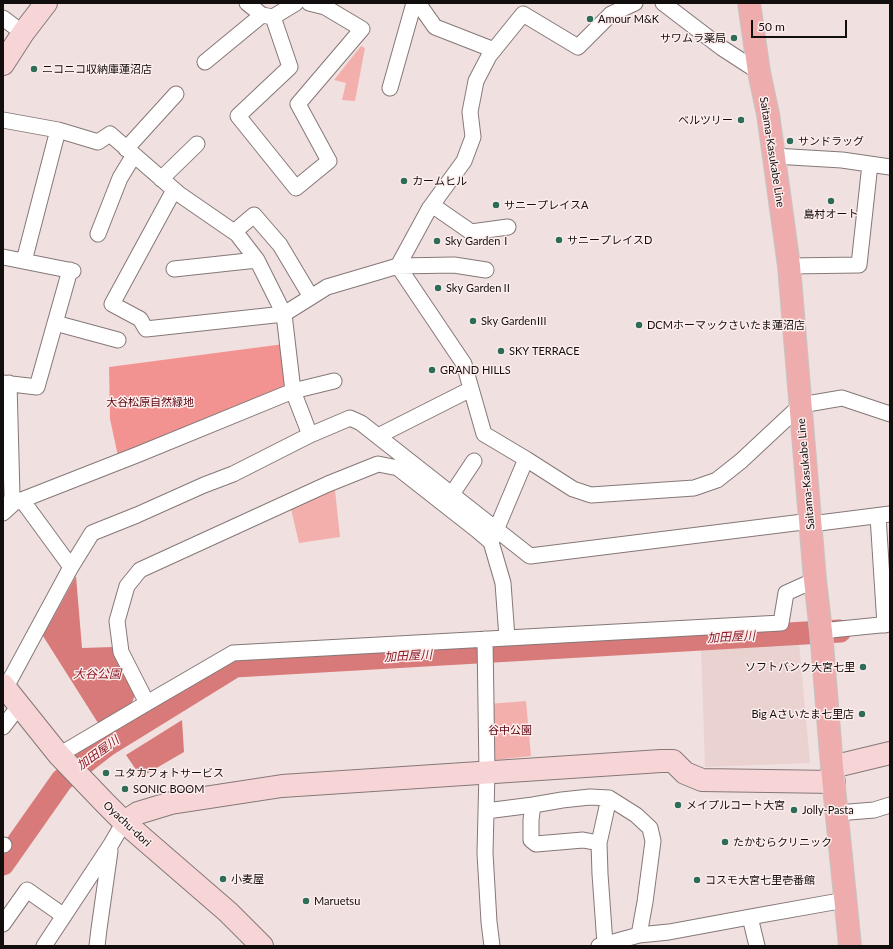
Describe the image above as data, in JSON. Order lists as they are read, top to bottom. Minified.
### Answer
{"streets":{"main road":["Saitama-Kasukabe Line"],"street":["Oyachu-dori"]},"water":["加田屋川","大谷公園"],"parks":["大谷松原自然緑地","谷中公園"],"places":["Amour M&K","サワムラ薬局","ニコニコ収納庫蓮沼店","ベルツリー","サンドラッグ","カームヒル","島村オート","サニープレイスA","サニープレイスD","Sky GardenⅠ","Sky GardenⅡ","Sky GardenⅢ","DCMホーマックさいたま蓮沼店","SKY TERRACE","GRAND HILLS","ソフトバンク大宮七里","Big Aさいたま七里店","ユタカフォトサービス","SONIC BOOM","メイプルコート大宮","Jolly-Pasta","たかむらクリニック","小麦屋","コスモ大宮七里壱番館","Maruetsu"],"scale_bar":"50 m"}
